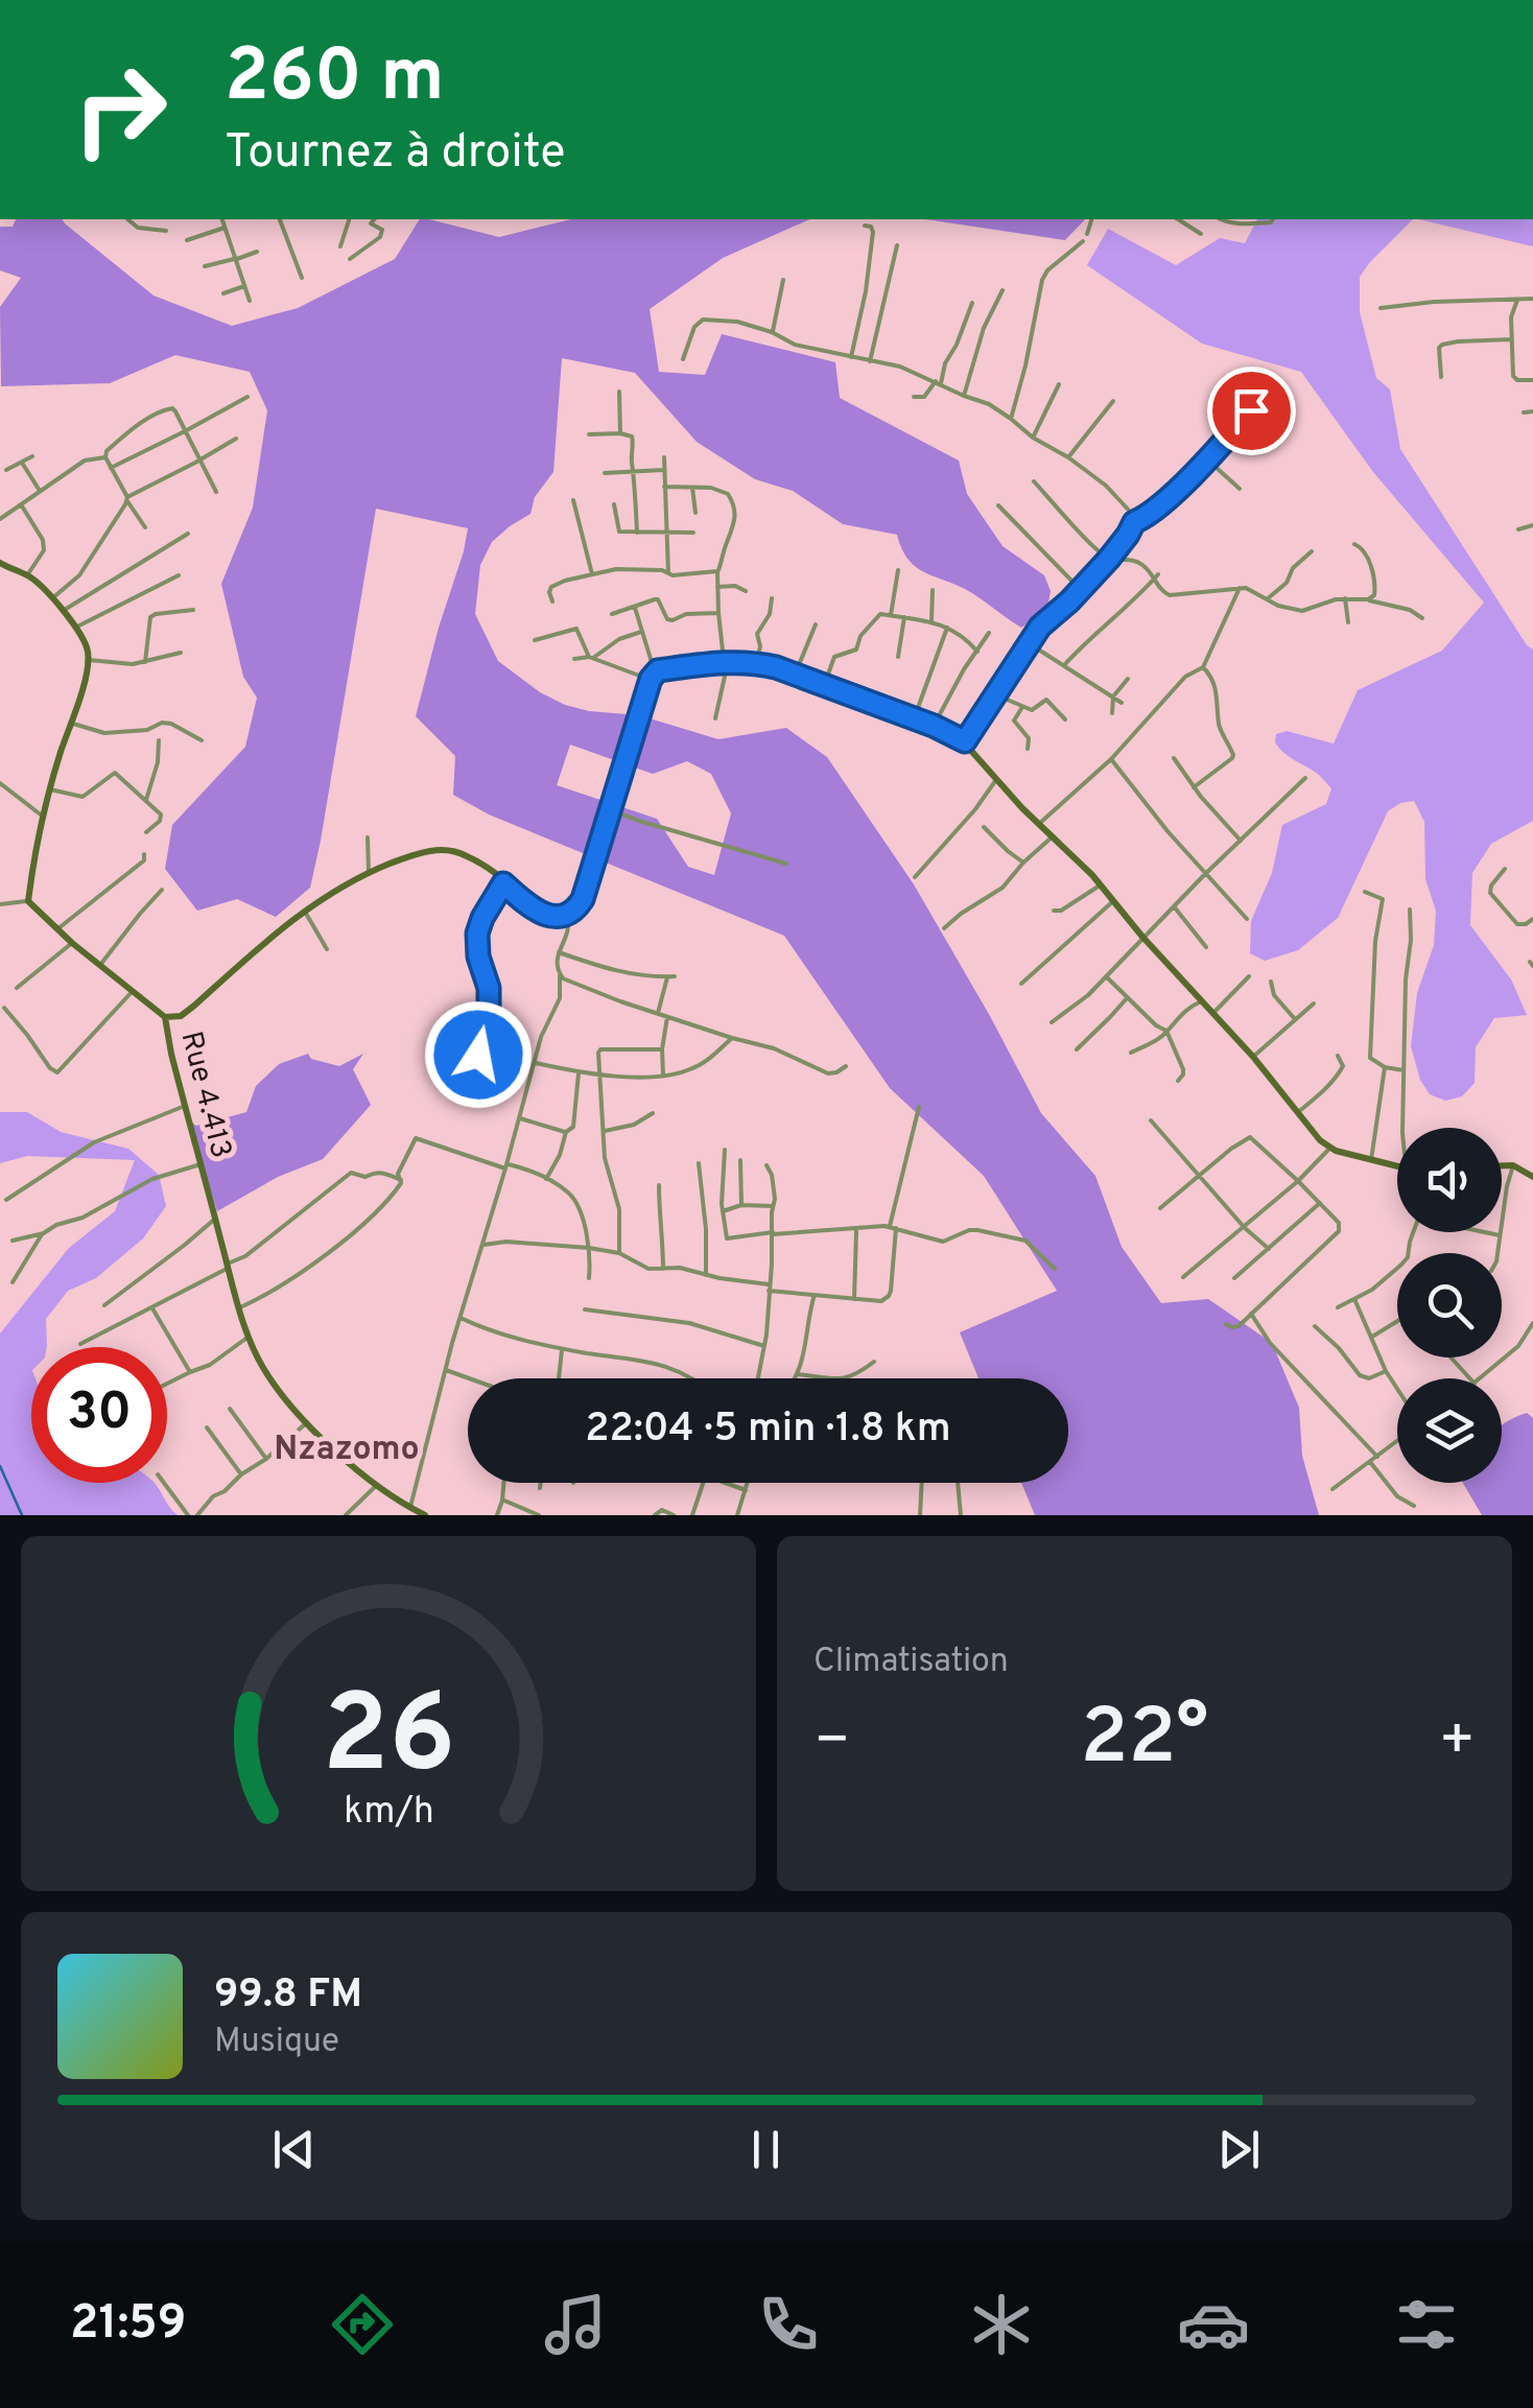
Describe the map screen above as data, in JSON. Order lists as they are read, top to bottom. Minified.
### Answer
{"streets":{"street":["Rue 4.413"]},"districts":["Nzazomo"],"page":{"turn":["260 m","Tournez à droite"],"limit":"30","trip":"22:04 · 5 min · 1.8 km","tile":"Climatisation","heat":["−","22°","+"],"song":["99.8 FM","Musique"],"tabs":"21:59","gauge":["26","km/h"]}}
